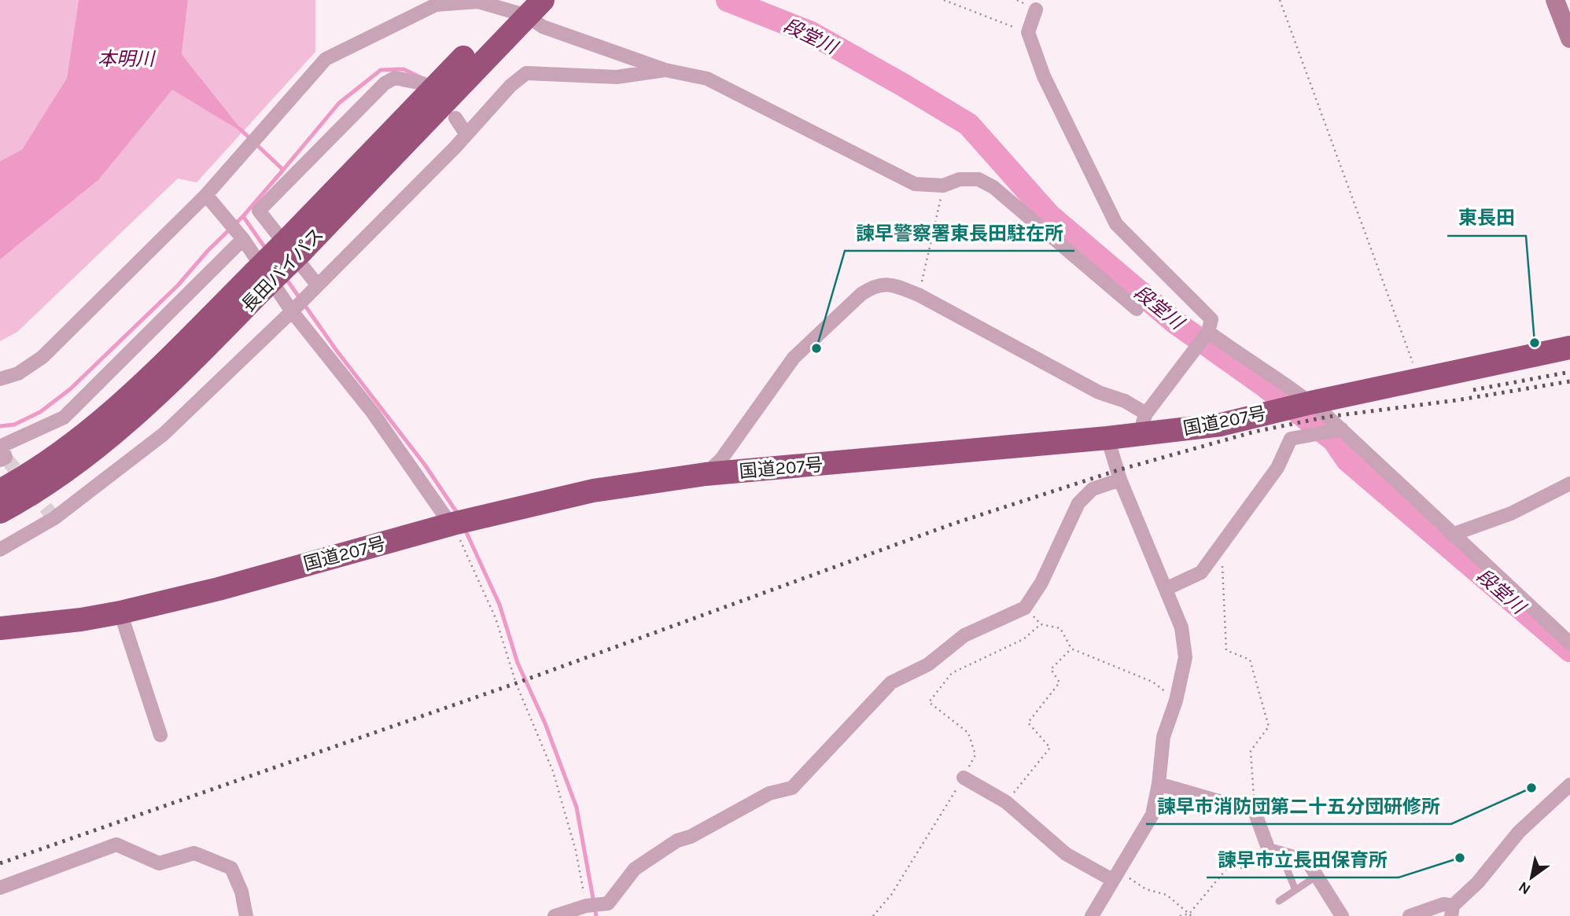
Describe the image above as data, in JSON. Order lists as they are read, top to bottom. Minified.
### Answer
{"streets":{"highway":["長田バイパス","国道207号"]},"water":["段堂川","本明川"],"places":["東長田","諫早警察署東長田駐在所","諫早市消防団第二十五分団研修所","諫早市立長田保育所"],"north":"bottom left"}
